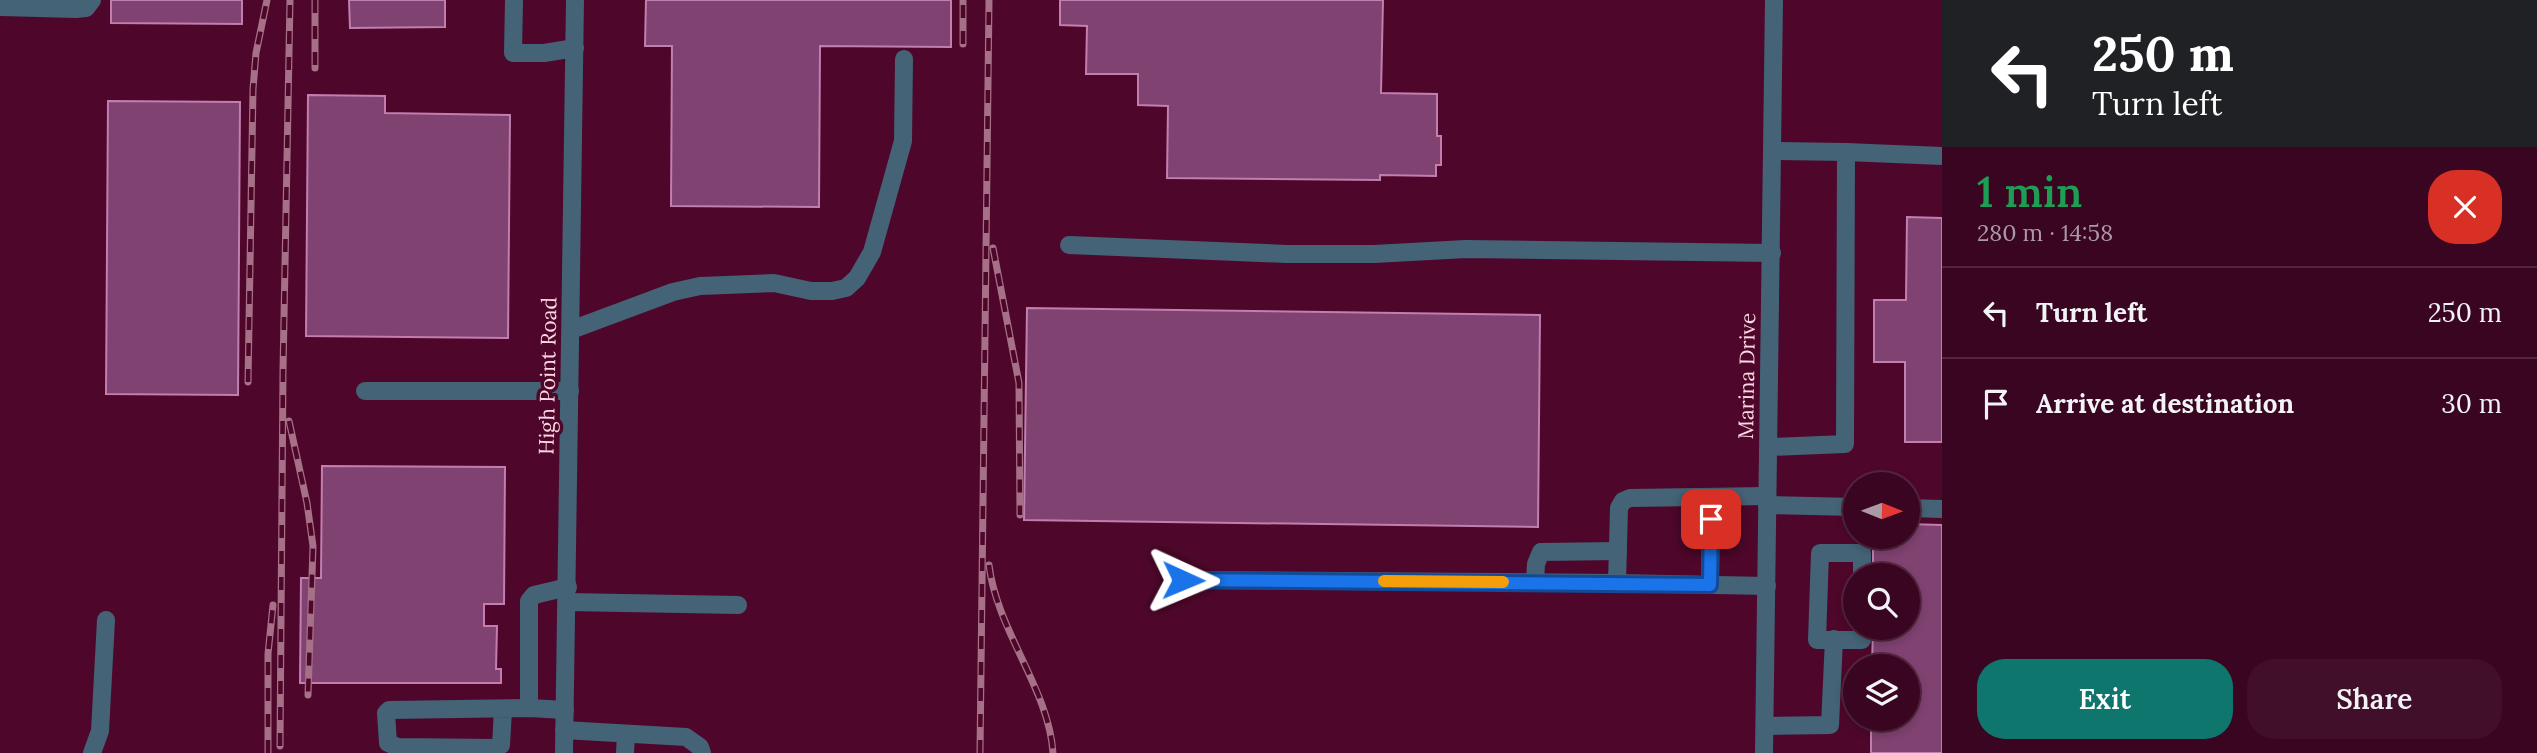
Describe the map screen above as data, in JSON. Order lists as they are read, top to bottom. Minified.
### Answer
{"streets":{"street":["High Point Road","Marina Drive"]},"north":"right","page":{"turn":["250 m","Turn left"],"heading":["1 min","280 m · 14:58"],"list":[{"name":"Turn left","value":"250 m"},{"name":"Arrive at destination","value":"30 m"}],"buttons":["Exit","Share"]}}
